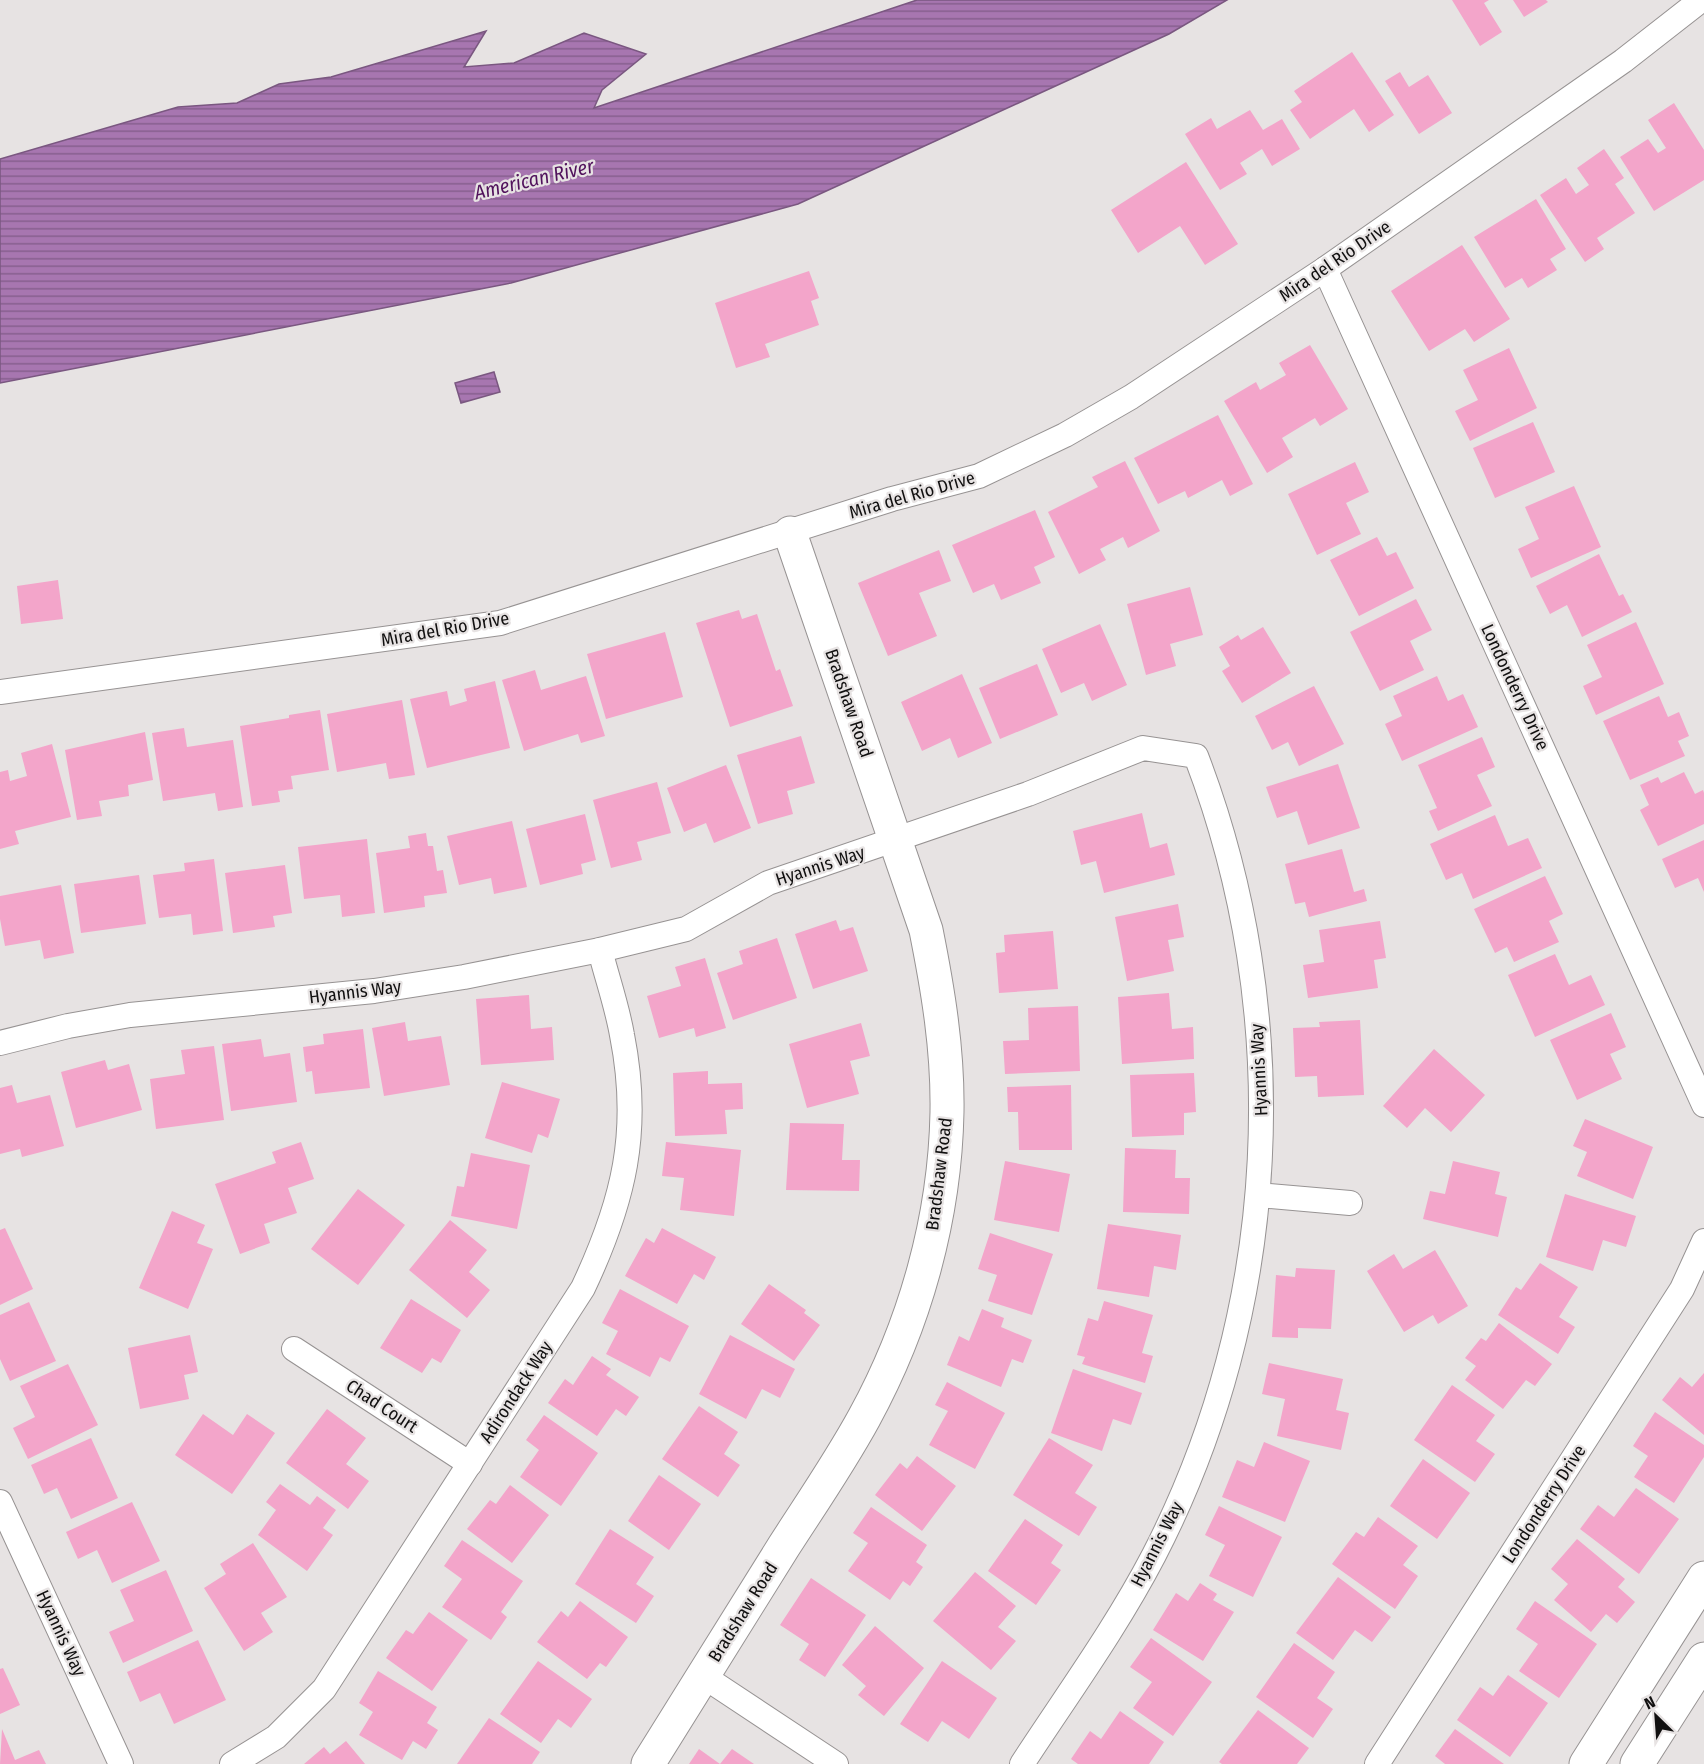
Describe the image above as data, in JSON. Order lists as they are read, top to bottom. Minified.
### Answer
{"streets":{"street":["Mira del Rio Drive","Londonderry Drive","Bradshaw Road","Hyannis Way","Adirondack Way","Chad Court"]},"crossings":[["Mira del Rio Drive","Londonderry Drive"],["Mira del Rio Drive","Bradshaw Road"],["Bradshaw Road","Hyannis Way"],["Hyannis Way","Adirondack Way"],["Adirondack Way","Chad Court"]],"water":["American River"],"north":"top left"}
